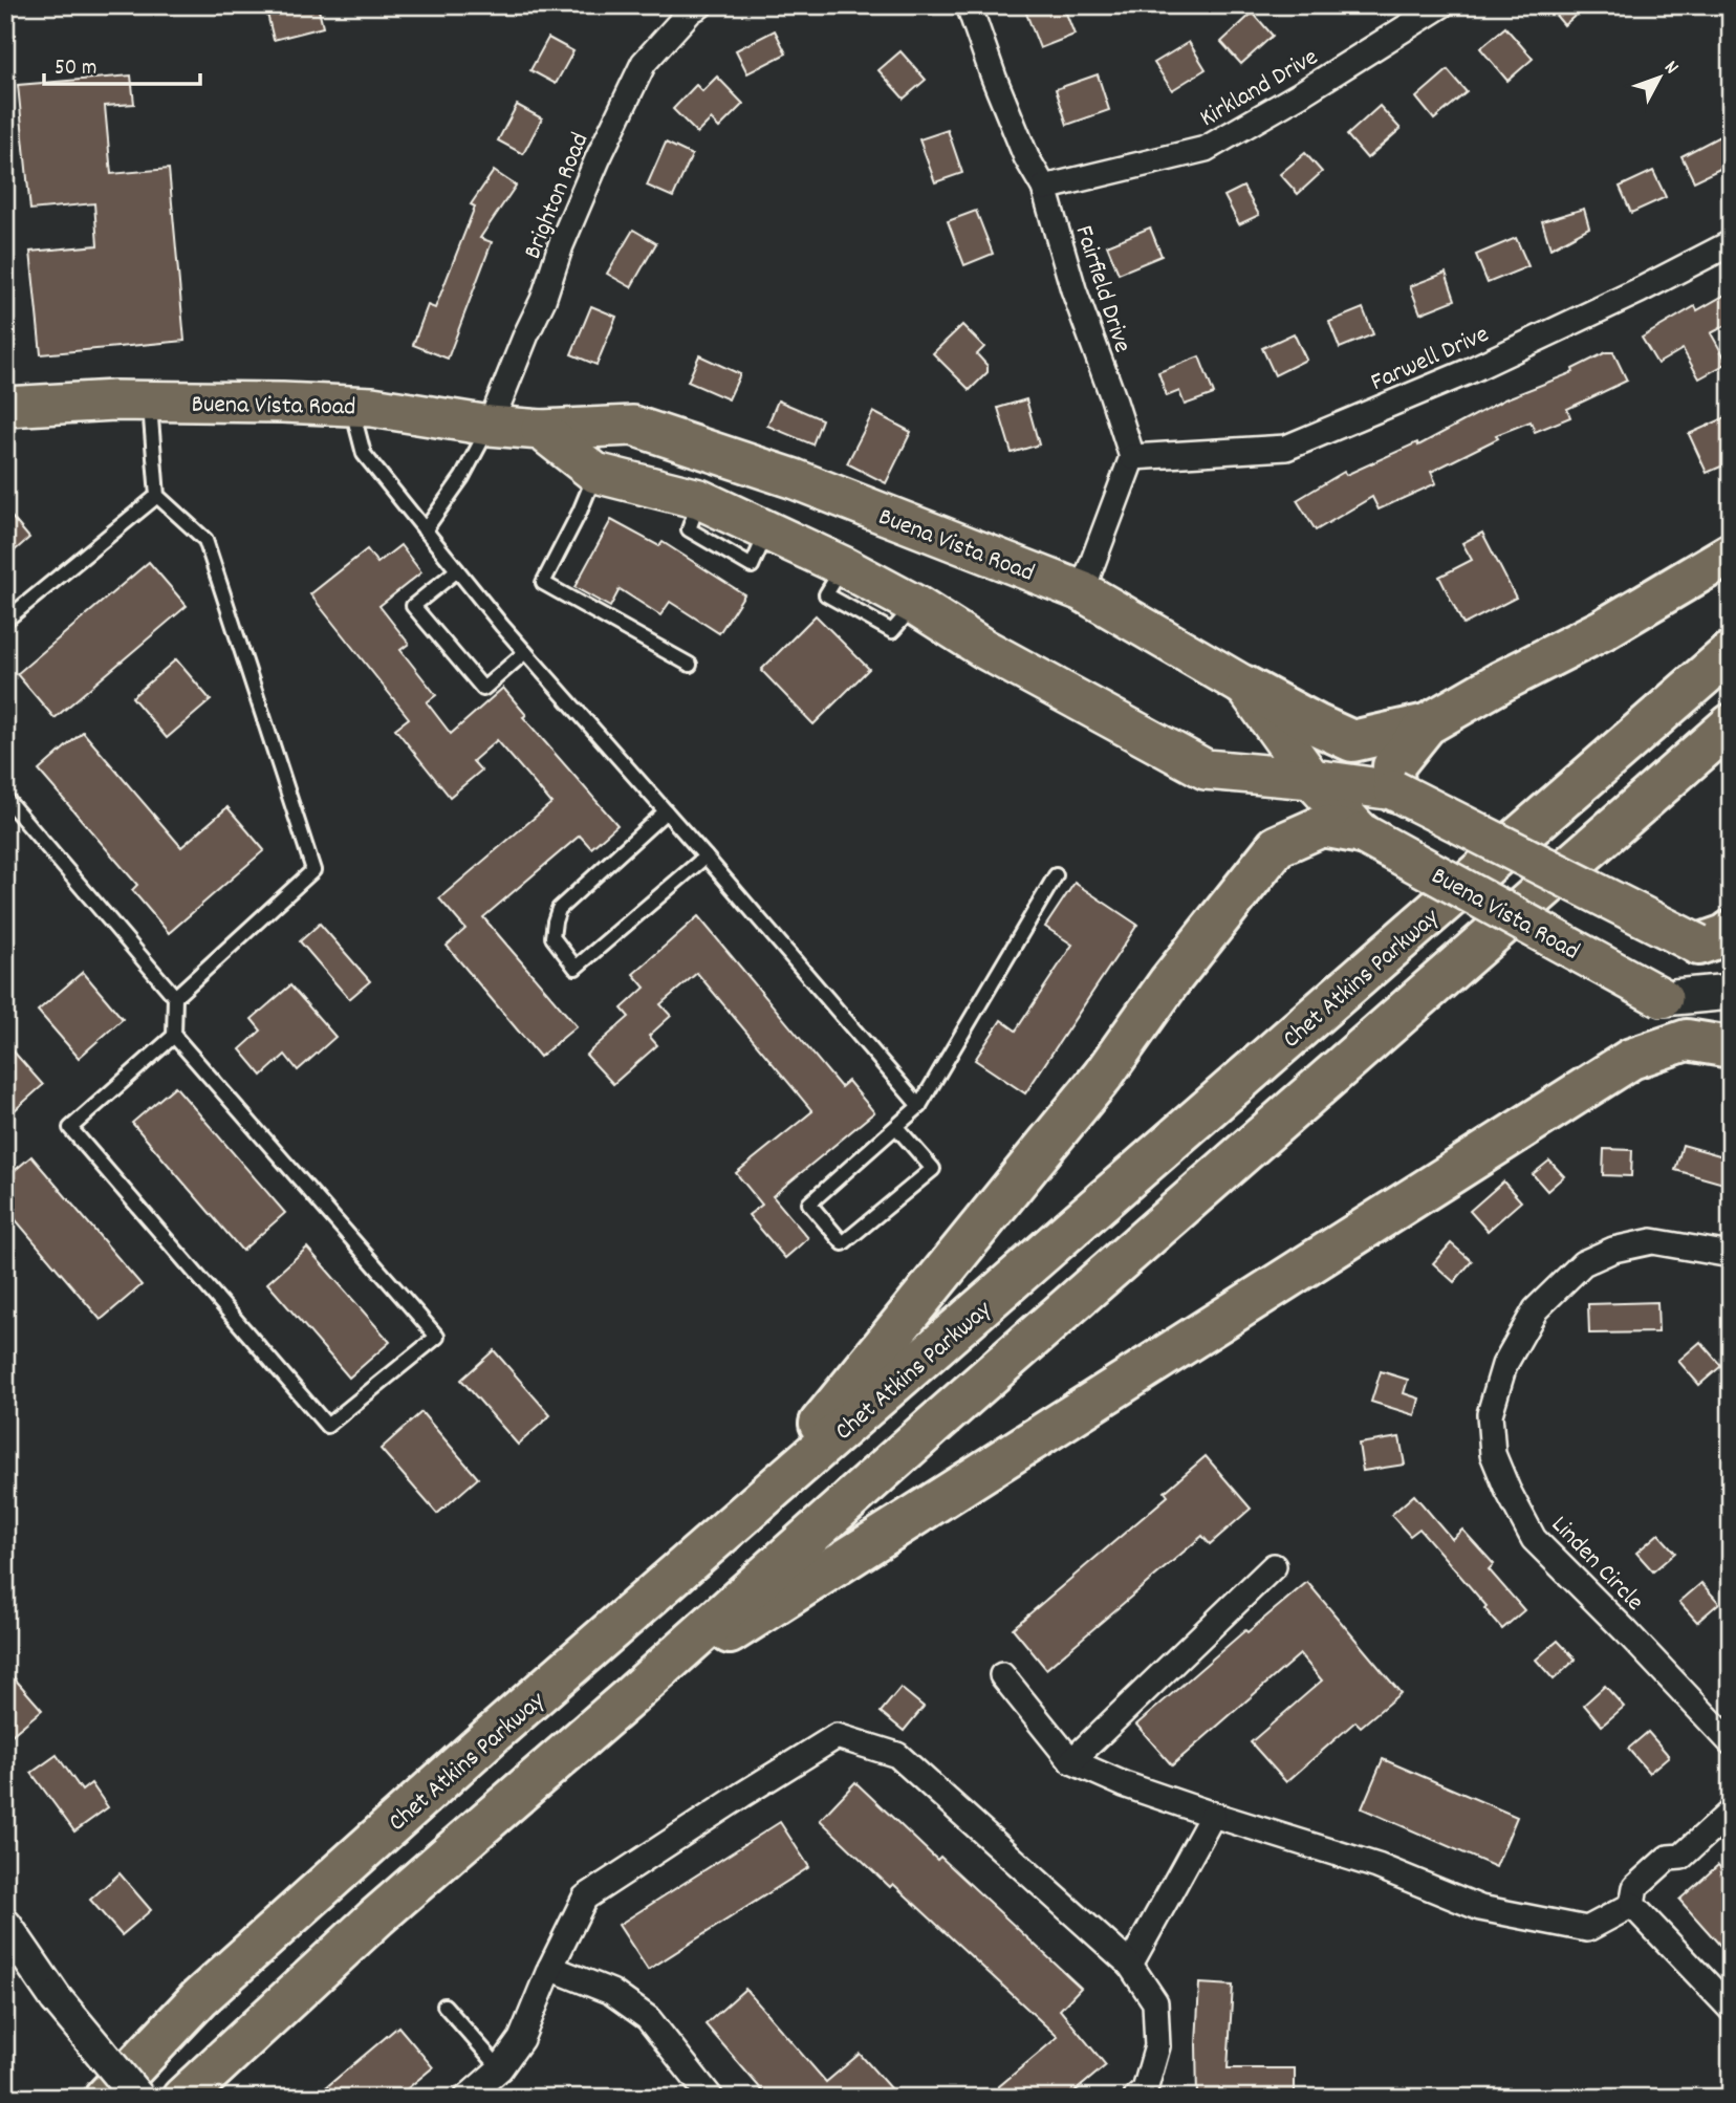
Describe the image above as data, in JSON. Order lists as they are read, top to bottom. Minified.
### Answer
{"streets":{"highway":["Chet Atkins Parkway"],"main road":["Buena Vista Road"],"street":["Kirkland Drive","Brighton Road","Fairfield Drive","Farwell Drive","Linden Circle"]},"crossings":[["Kirkland Drive","Fairfield Drive"],["Brighton Road","Buena Vista Road"],["Fairfield Drive","Farwell Drive"]],"scale_bar":"50 m","north":"top right"}
